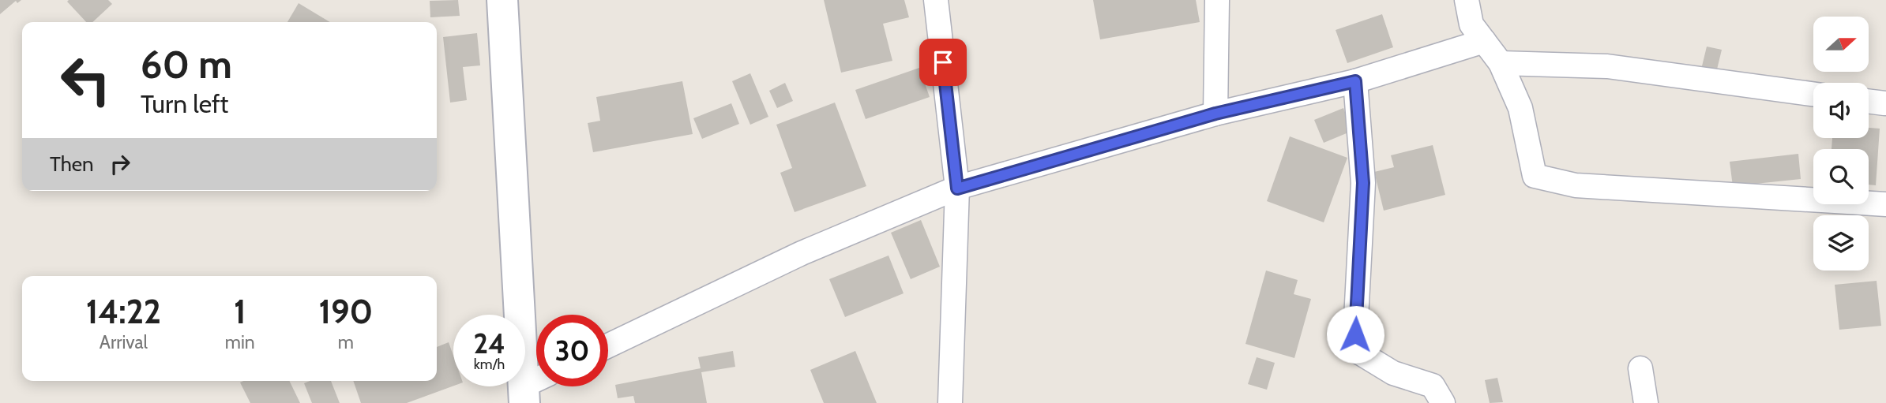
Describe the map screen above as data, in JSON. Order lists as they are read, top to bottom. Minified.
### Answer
{"north":"right","page":{"turn":["60 m","Turn left"],"then":"Then","eta":["14:22","Arrival","1","min","190","m"],"speed":"24 km/h","limit":"30"}}
